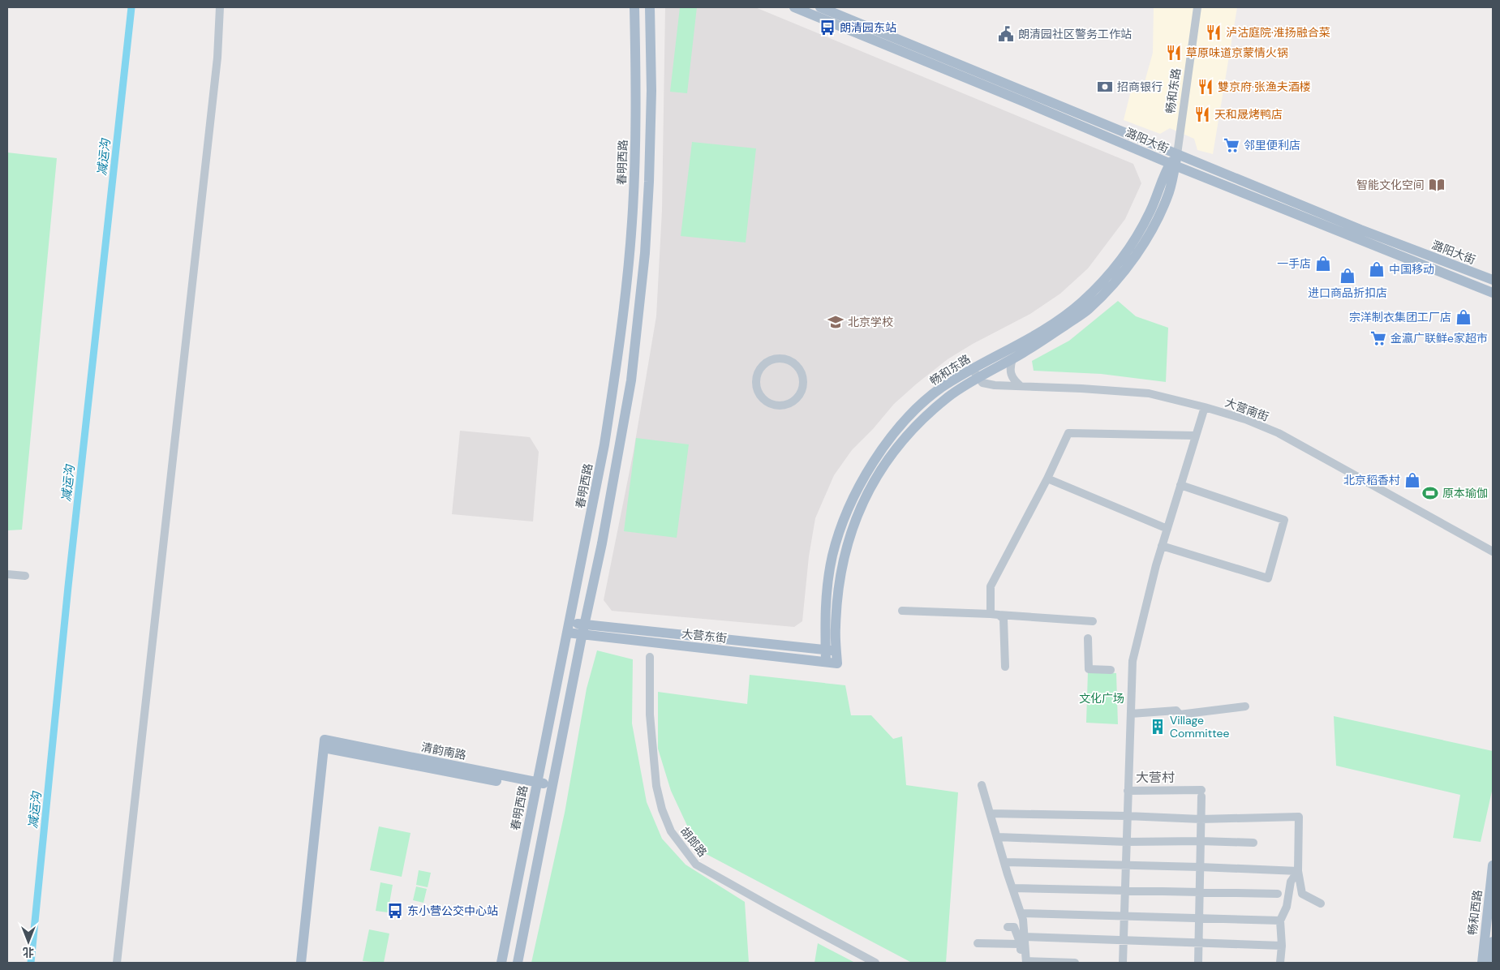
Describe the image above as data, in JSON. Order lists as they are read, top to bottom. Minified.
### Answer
{"streets":{"main road":["畅和东路","潞阳大街","春明西路","大营东街","清韵南路","畅和西路"],"street":["大营南街","胡郎路"]},"crossings":[["畅和东路","潞阳大街"],["畅和东路","大营南街"],["畅和东路","大营东街"],["春明西路","大营东街"],["春明西路","清韵南路"]],"districts":["大营村"],"water":["减运沟"],"parks":["文化广场"],"places":{"bus stop":["朗清园东站","东小营公交中心站"],"restaurant":["泸沽庭院·淮扬融合菜","草原味道京蒙情火锅","雙京府·张渔夫酒楼","天和晟烤鸭店"],"public building":["朗清园社区警务工作站"],"bank":["招商银行"],"supermarket":["邻里便利店","金瀛广联鲜e家超市"],"library":["智能文化空间"],"shop":["一手店","中国移动","进口商品折扣店","宗洋制衣集团工厂店","北京稻香村"],"school or university":["北京学校"],"sports":["原本瑜伽"],"building":["Village Committee"]},"north":"bottom"}
